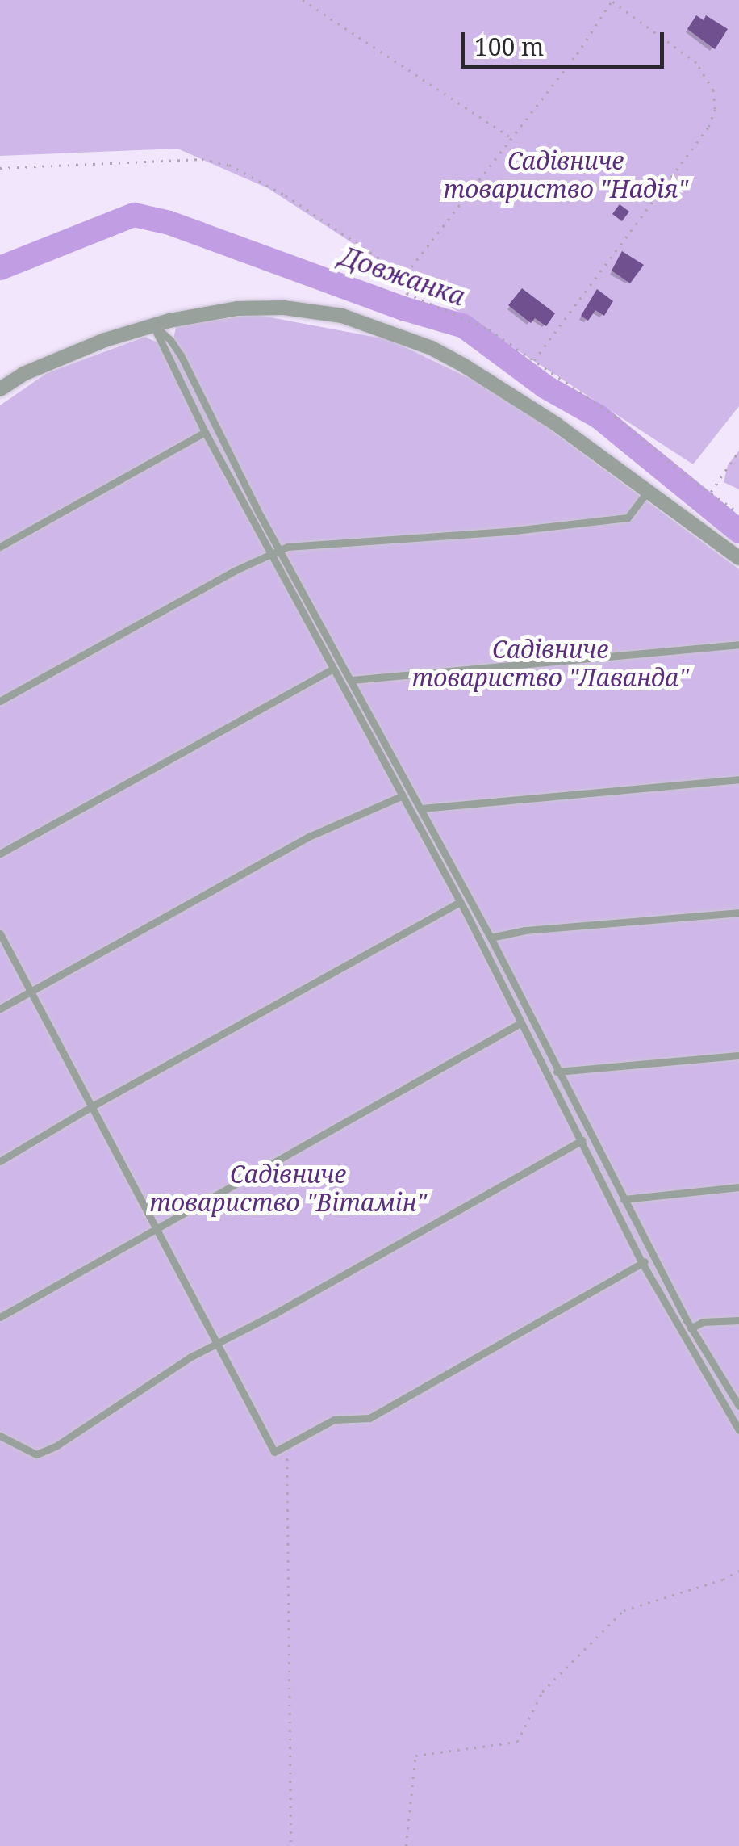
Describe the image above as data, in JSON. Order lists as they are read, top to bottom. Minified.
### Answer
{"water":["Довжанка"],"parks":["Садівниче товариство \"Надія\"","Садівниче товариство \"Лаванда\"","Садівниче товариство \"Вітамін\""],"scale_bar":"100 m"}
